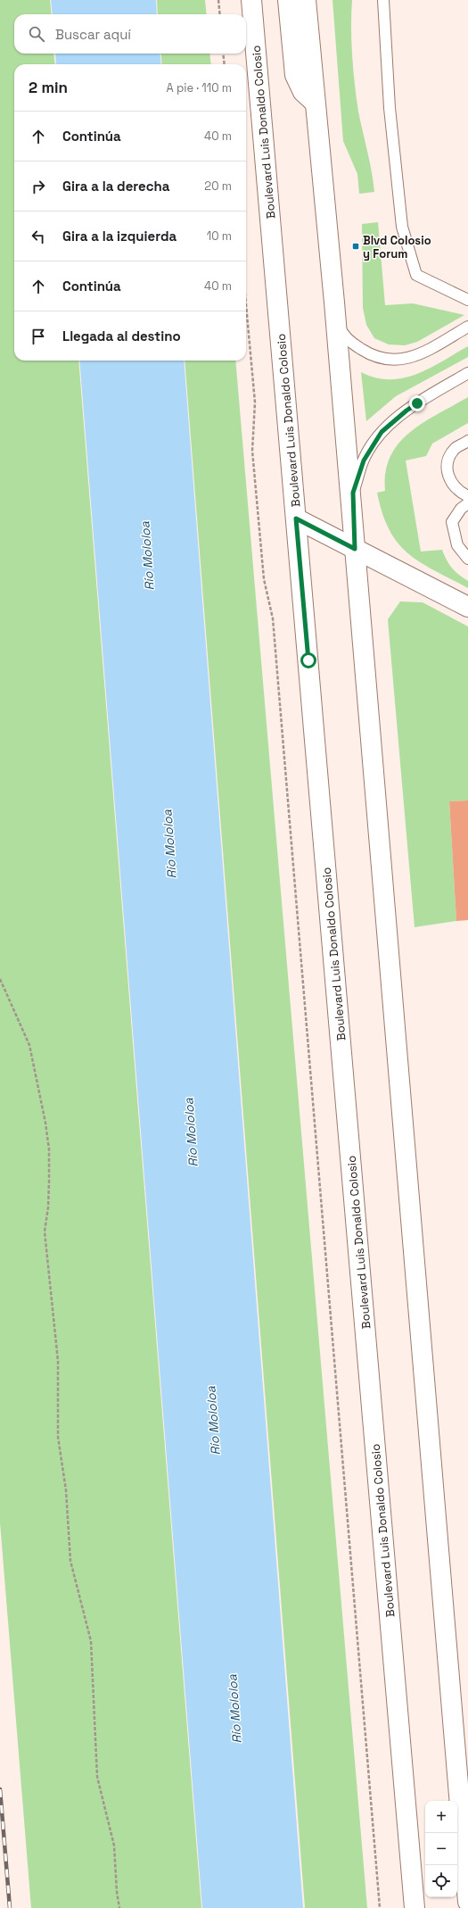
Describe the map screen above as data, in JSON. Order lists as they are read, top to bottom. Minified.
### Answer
{"streets":{"main road":["Boulevard Luis Donaldo Colosio"]},"water":["Río Mololoa"],"places":{"transit":["Blvd Colosio y Forum"]},"page":{"search":"Buscar aquí","heading":["2 min","A pie · 110 m"],"list":[["Continúa","40 m"],["Gira a la derecha","20 m"],["Gira a la izquierda","10 m"],["Continúa","40 m"],"Llegada al destino"],"map_buttons":["+","−"]}}
